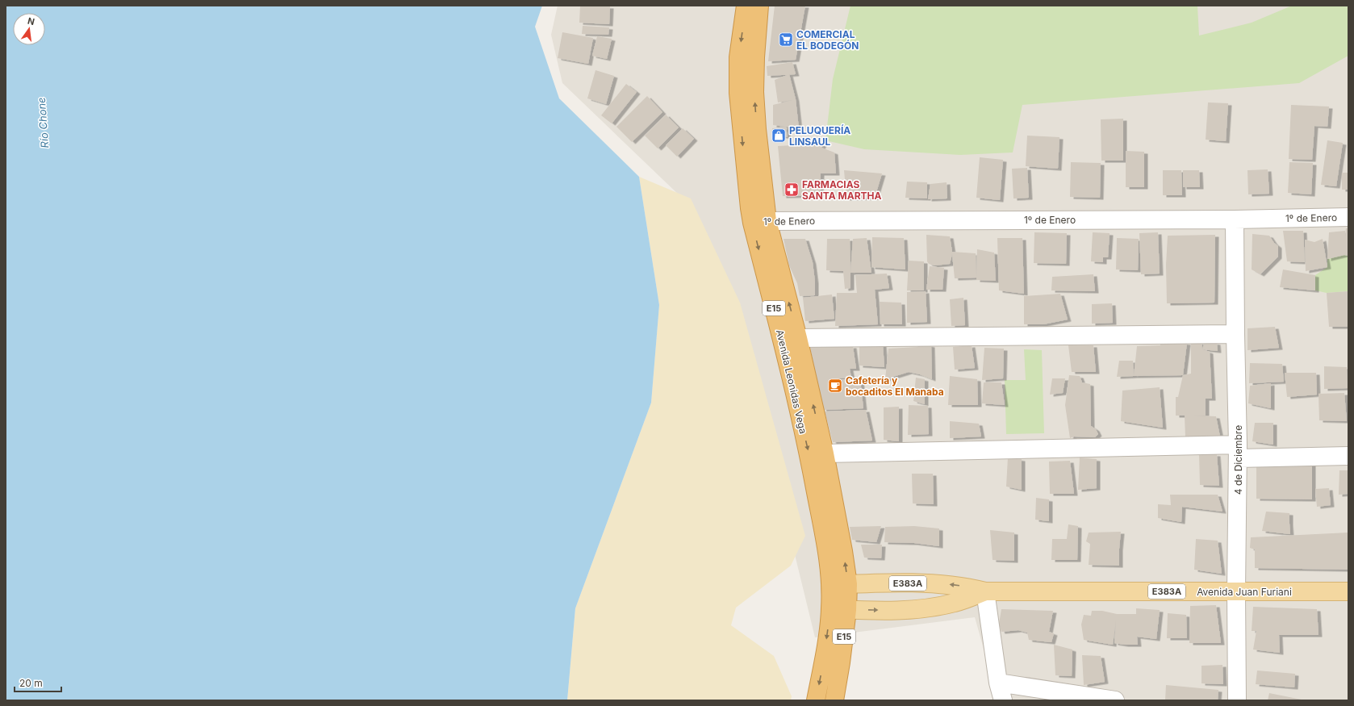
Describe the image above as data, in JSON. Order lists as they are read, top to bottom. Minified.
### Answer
{"streets":{"highway":["E15","Avenida Leonidas Vega"],"main road":["E383A","Avenida Juan Furiani"],"street":["1º de Enero","4 de Diciembre"]},"crossings":[["1º de Enero","Avenida Leonidas Vega"],["1º de Enero","4 de Diciembre"],["Avenida Leonidas Vega","Avenida Juan Furiani"],["4 de Diciembre","Avenida Juan Furiani"]],"water":["Río Chone"],"places":{"supermarket":["COMERCIAL EL BODEGÓN"],"shop":["PELUQUERÍA LINSAUL"],"pharmacy":["FARMACIAS SANTA MARTHA"],"cafe":["Cafetería y bocaditos El Manaba"]},"scale_bar":"20 m","north":"top"}
